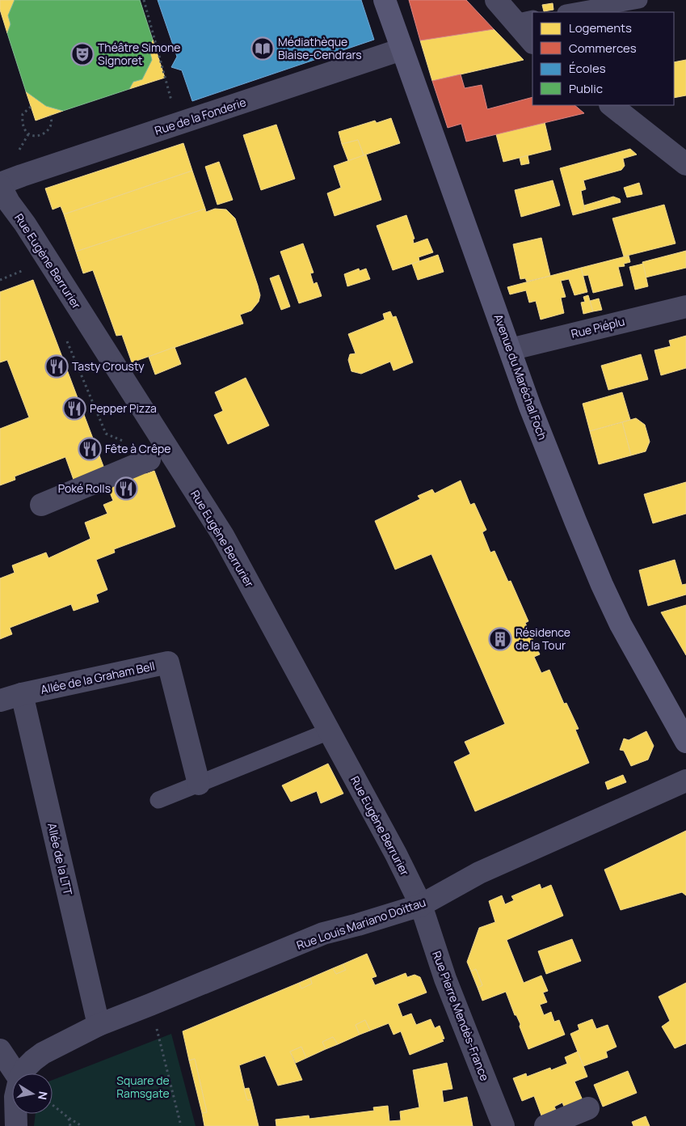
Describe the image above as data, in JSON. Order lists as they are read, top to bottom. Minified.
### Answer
{"streets":{"main road":["Avenue du Maréchal Foch"],"street":["Rue de la Fonderie","Rue Eugène Berrurier","Rue Piéplu","Allée de la Graham Bell","Allée de la LTT","Rue Louis Mariano Doittau","Rue Pierre Mendès-France"]},"crossings":[["Rue de la Fonderie","Rue Eugène Berrurier"],["Rue de la Fonderie","Avenue du Maréchal Foch"],["Rue Eugène Berrurier","Rue Louis Mariano Doittau"],["Rue Eugène Berrurier","Rue Pierre Mendès-France"],["Rue Piéplu","Avenue du Maréchal Foch"],["Allée de la Graham Bell","Allée de la LTT"],["Allée de la LTT","Rue Louis Mariano Doittau"],["Rue Louis Mariano Doittau","Rue Pierre Mendès-France"]],"parks":["Square de Ramsgate"],"places":{"library":["Médiathèque Blaise-Cendrars"],"theatre":["Théâtre Simone Signoret"],"restaurant":["Tasty Crousty","Pepper Pizza","Fête à Crêpe","Poké Rolls"],"building":["Résidence de la Tour"]},"legend":["Logements","Commerces","Écoles","Public"],"north":"right"}
